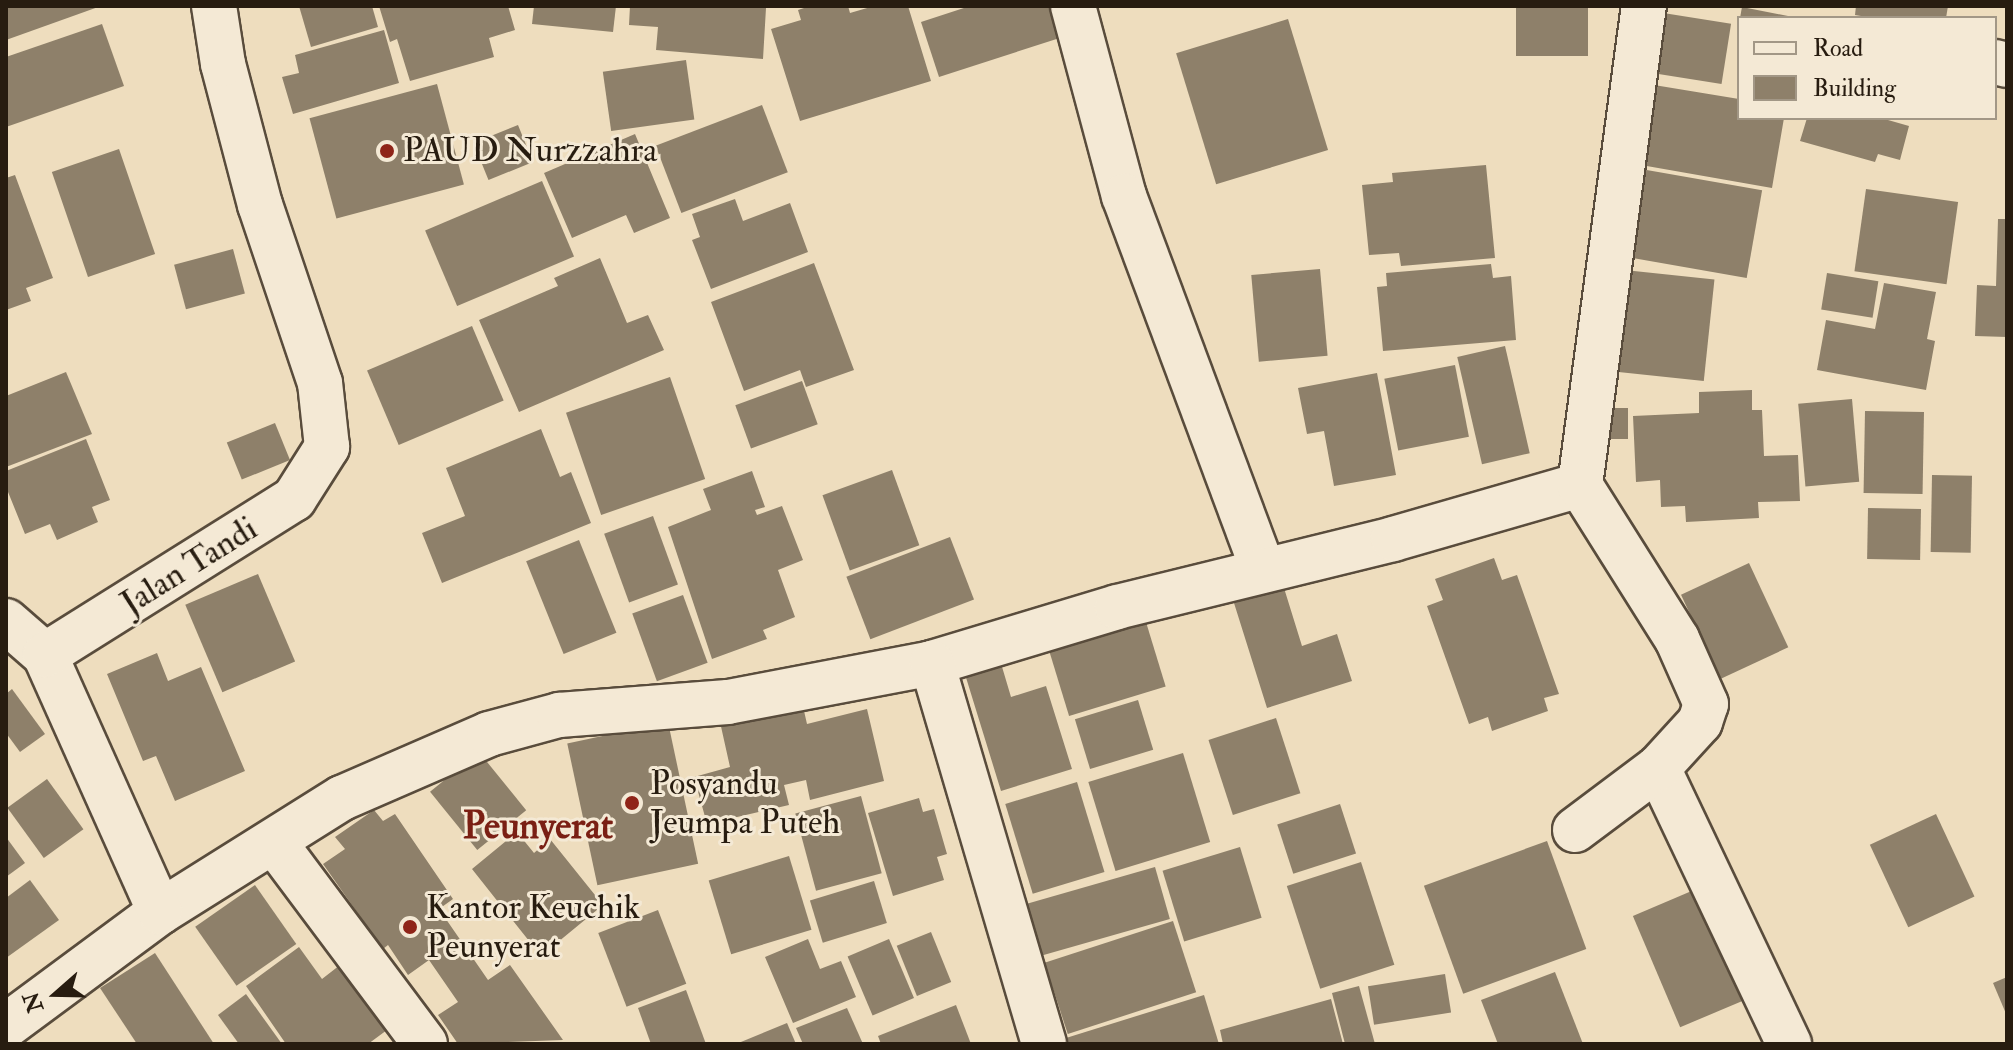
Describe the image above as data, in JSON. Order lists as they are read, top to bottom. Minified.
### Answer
{"streets":{"street":["Jalan Tandi"]},"districts":["Peunyerat"],"places":["PAUD Nurzzahra","Posyandu Jeumpa Puteh","Kantor Keuchik Peunyerat"],"legend":["Road","Building"],"north":"left"}
